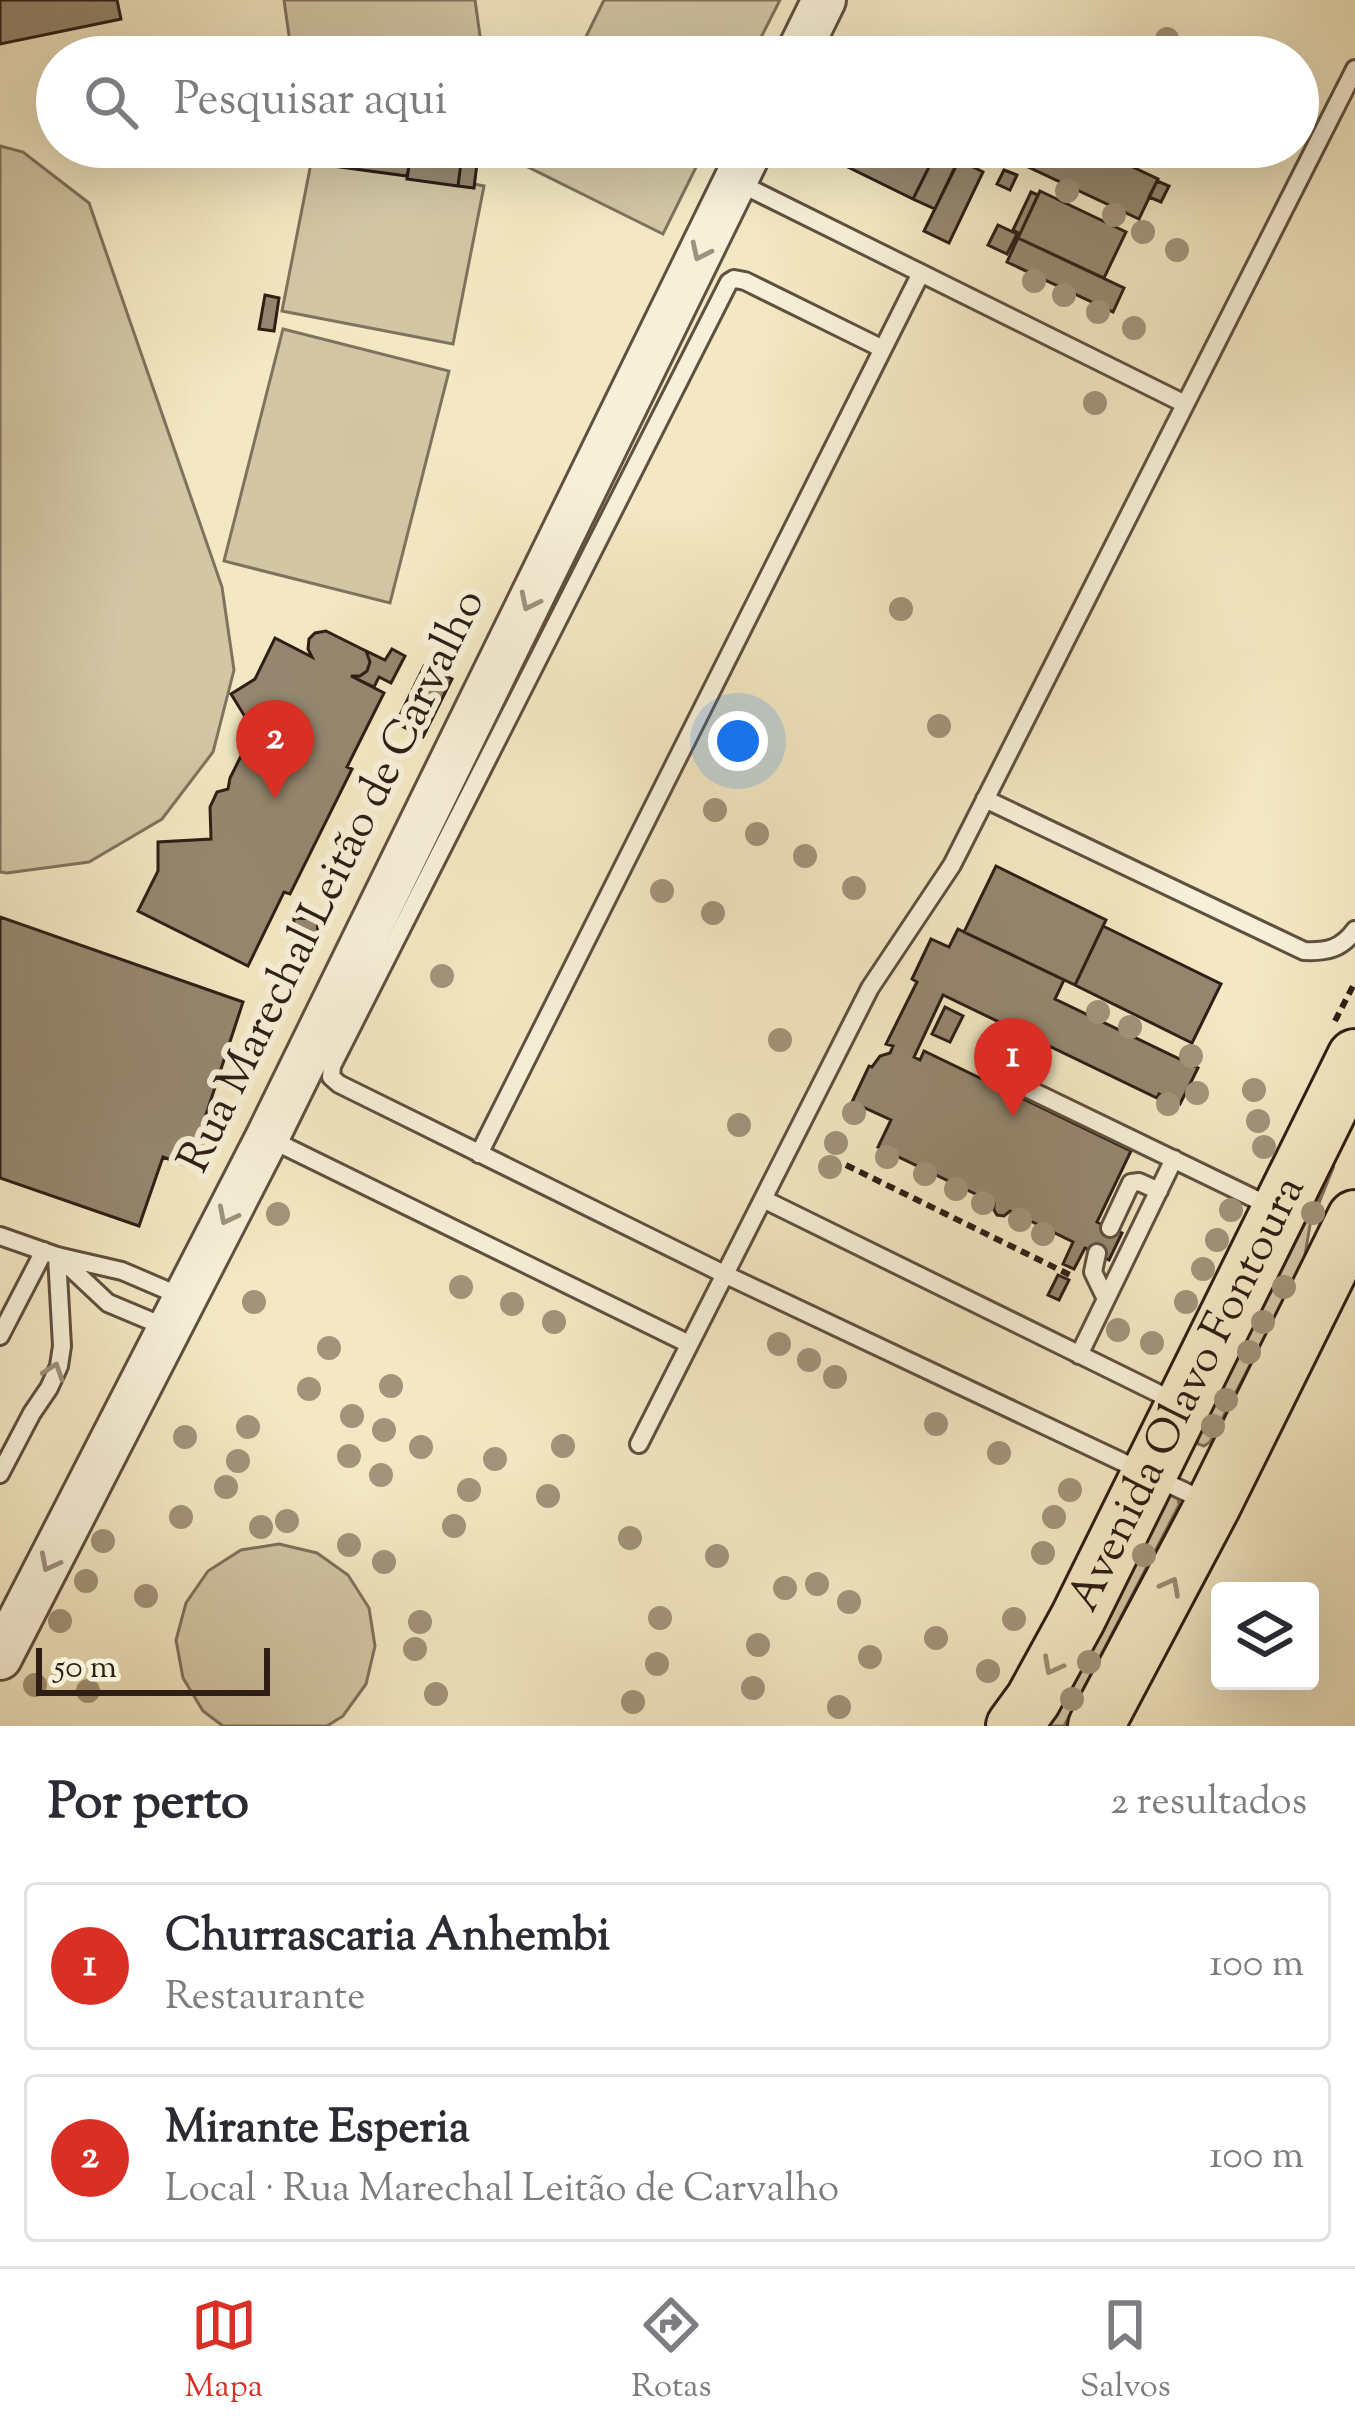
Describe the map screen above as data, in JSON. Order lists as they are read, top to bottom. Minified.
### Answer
{"streets":{"main road":["Avenida Olavo Fontoura"],"street":["Rua Marechal Leitão de Carvalho"]},"one_way":["Rua Marechal Leitão de Carvalho"],"scale_bar":"50 m","page":{"search":"Pesquisar aqui","pins":["2","1"],"scale":"50 m","heading":["Por perto","2 resultados"],"list":[{"mark":"1","name":"Churrascaria Anhembi","note":"Restaurante","value":"100 m"},{"mark":"2","name":"Mirante Esperia","note":"Local · Rua Marechal Leitão de Carvalho","value":"100 m"}],"nav":["Mapa","Rotas","Salvos"]}}
